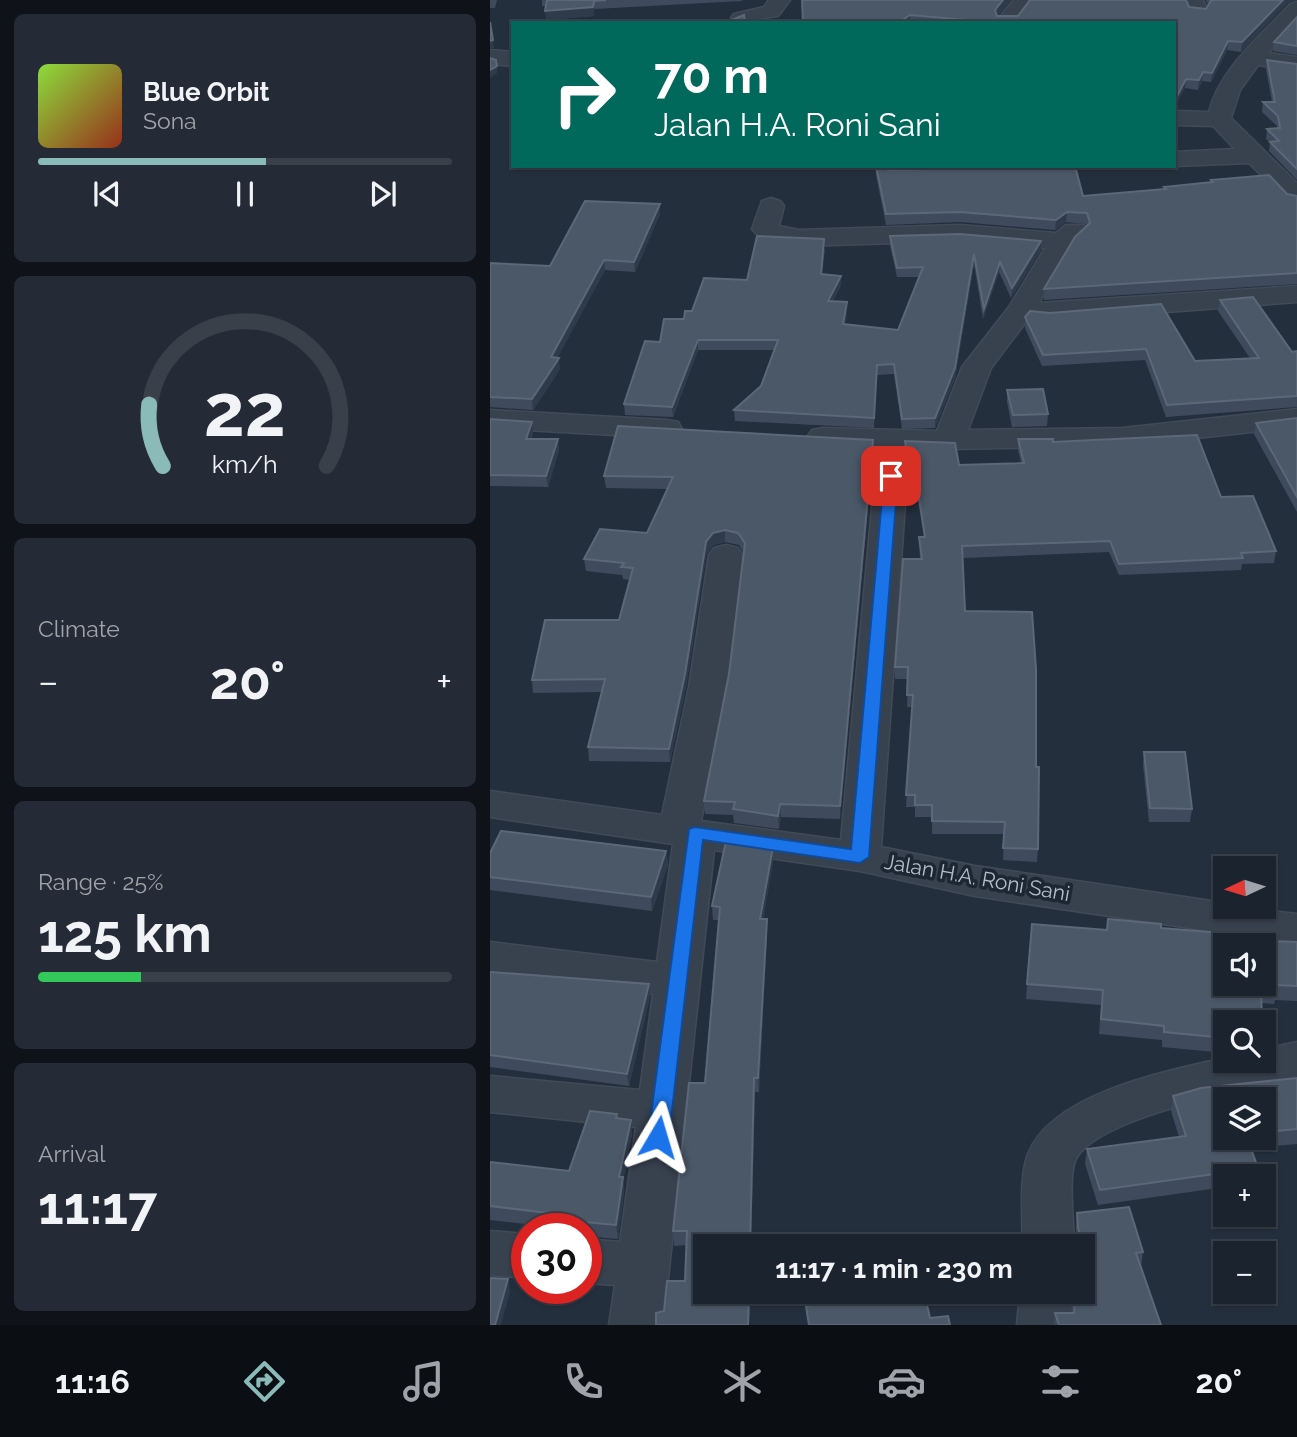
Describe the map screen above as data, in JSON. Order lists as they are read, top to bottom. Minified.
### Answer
{"streets":{"street":["Jalan H.A. Roni Sani"]},"north":"left","page":{"turn":["70 m","Jalan H.A. Roni Sani"],"song":["Blue Orbit","Sona"],"tile":["Climate",["Range · 25%","125 km"],["Arrival","11:17"]],"heat":["−","20°","+"],"map_buttons":["+","−"],"limit":"30","trip":"11:17 · 1 min · 230 m","tabs":["11:16","20°"],"gauge":["22","km/h"]}}
